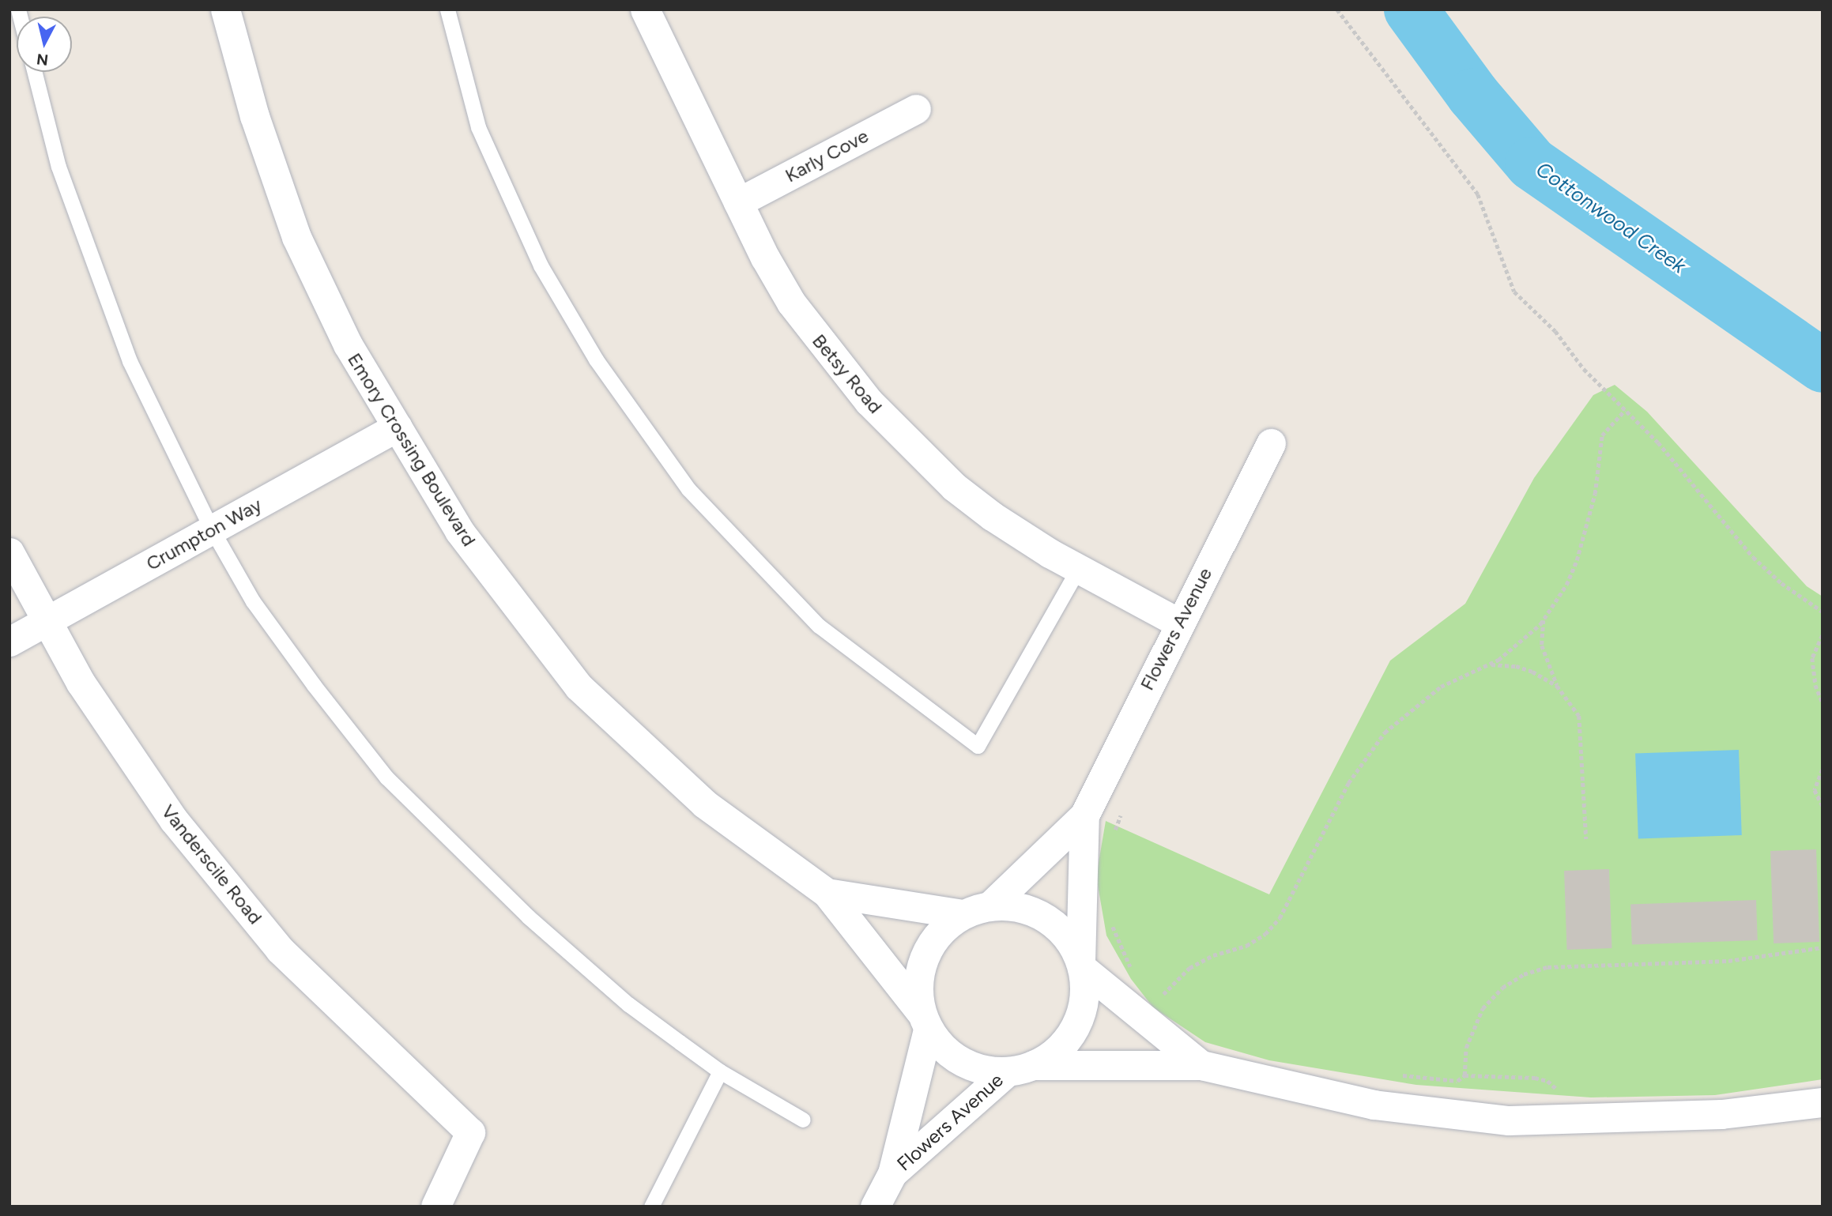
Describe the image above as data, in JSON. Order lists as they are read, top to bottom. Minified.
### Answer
{"streets":{"street":["Karly Cove","Betsy Road","Emory Crossing Boulevard","Crumpton Way","Flowers Avenue","Vanderscile Road"]},"crossings":[["Karly Cove","Betsy Road"],["Betsy Road","Flowers Avenue"],["Emory Crossing Boulevard","Crumpton Way"],["Emory Crossing Boulevard","Flowers Avenue"],["Crumpton Way","Vanderscile Road"]],"water":["Cottonwood Creek"],"north":"bottom"}
